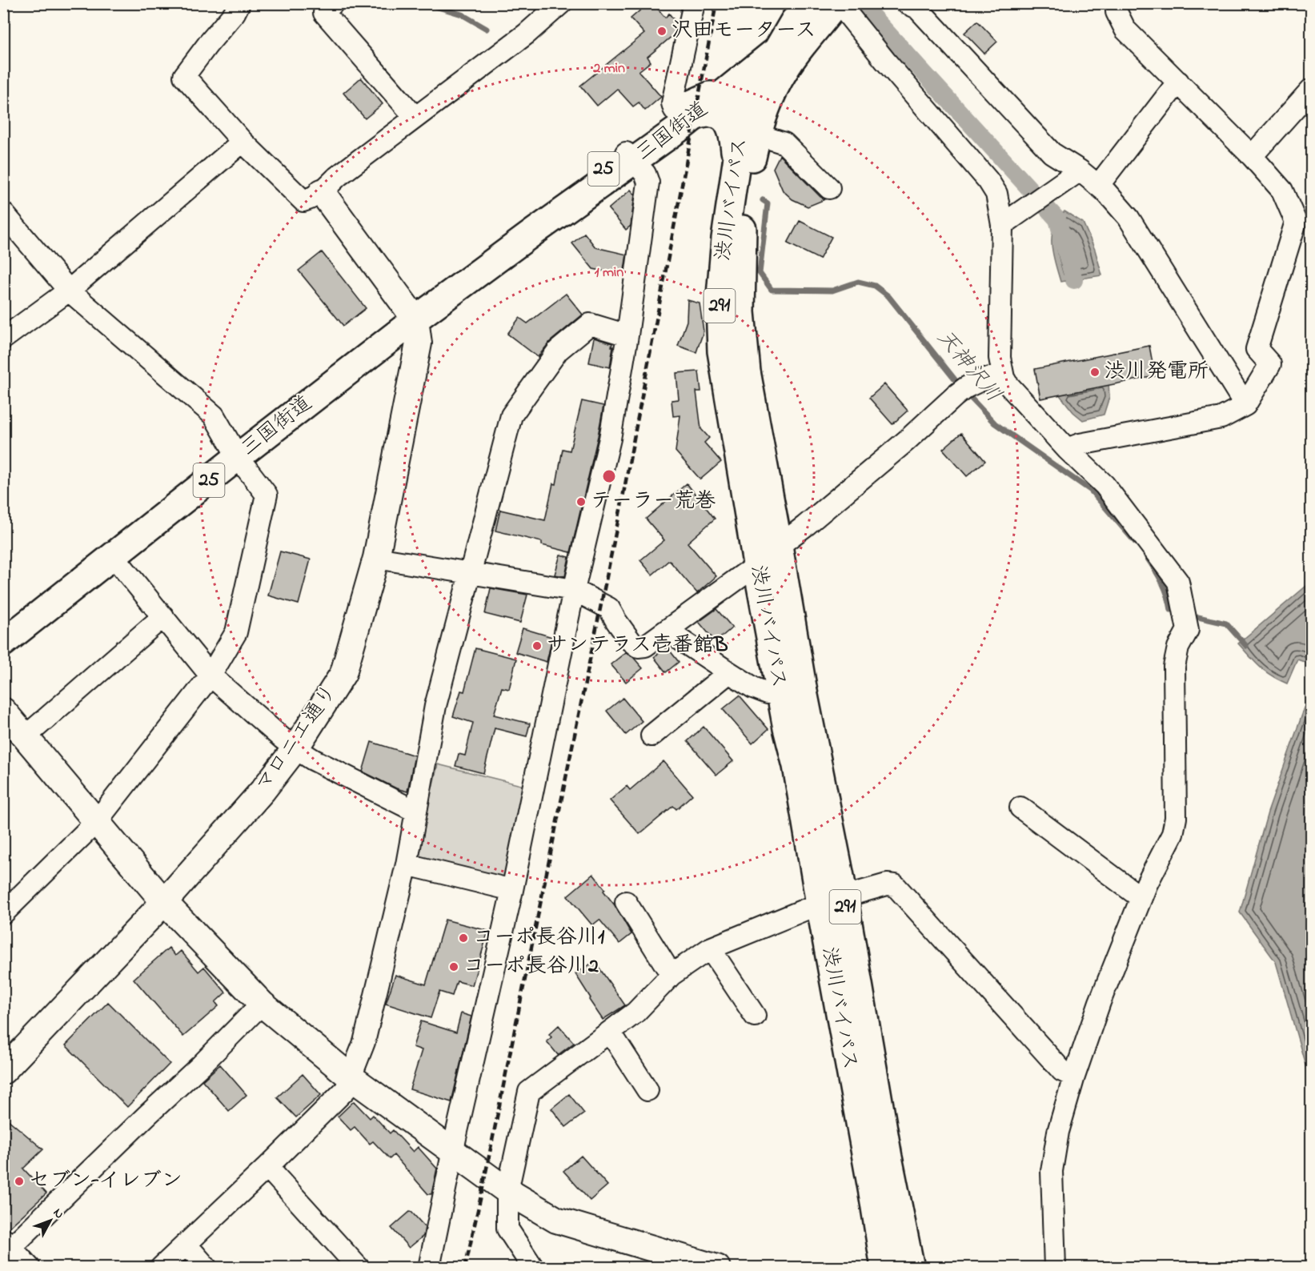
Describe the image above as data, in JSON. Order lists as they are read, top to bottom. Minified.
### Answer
{"streets":{"main road":["三国街道","25","渋川バイパス","291"],"street":["マロニエ通り"]},"crossings":[["三国街道","渋川バイパス"],["三国街道","マロニエ通り"]],"water":["天神沢川"],"places":["沢田モータース","渋川発電所","テーラー荒巻","サンテラス壱番館B","コーポ長谷川1","コーポ長谷川2","セブン-イレブン"],"north":"top right","rings":["2 min","1 min"]}
